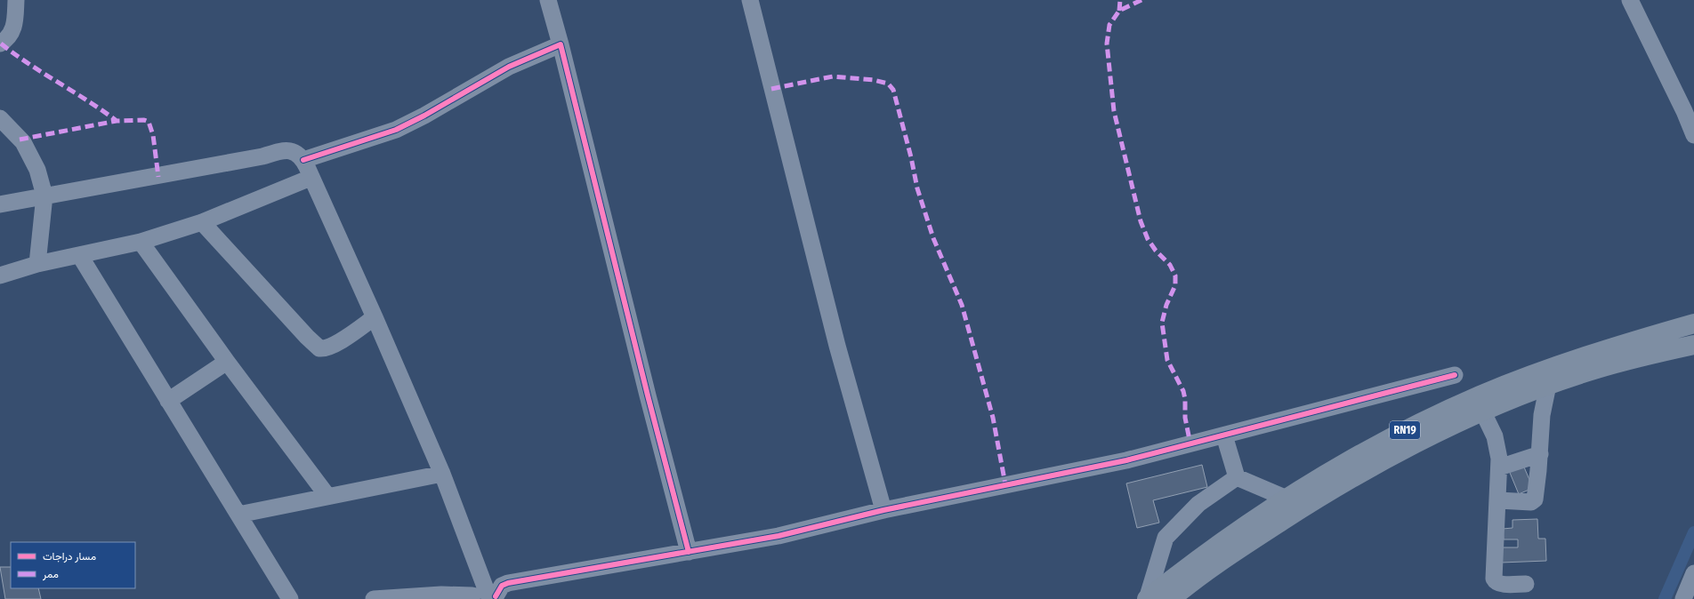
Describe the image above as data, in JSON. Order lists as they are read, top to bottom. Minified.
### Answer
{"streets":{"highway":["RN19"]},"legend":["مسار دراجات","ممر"]}
